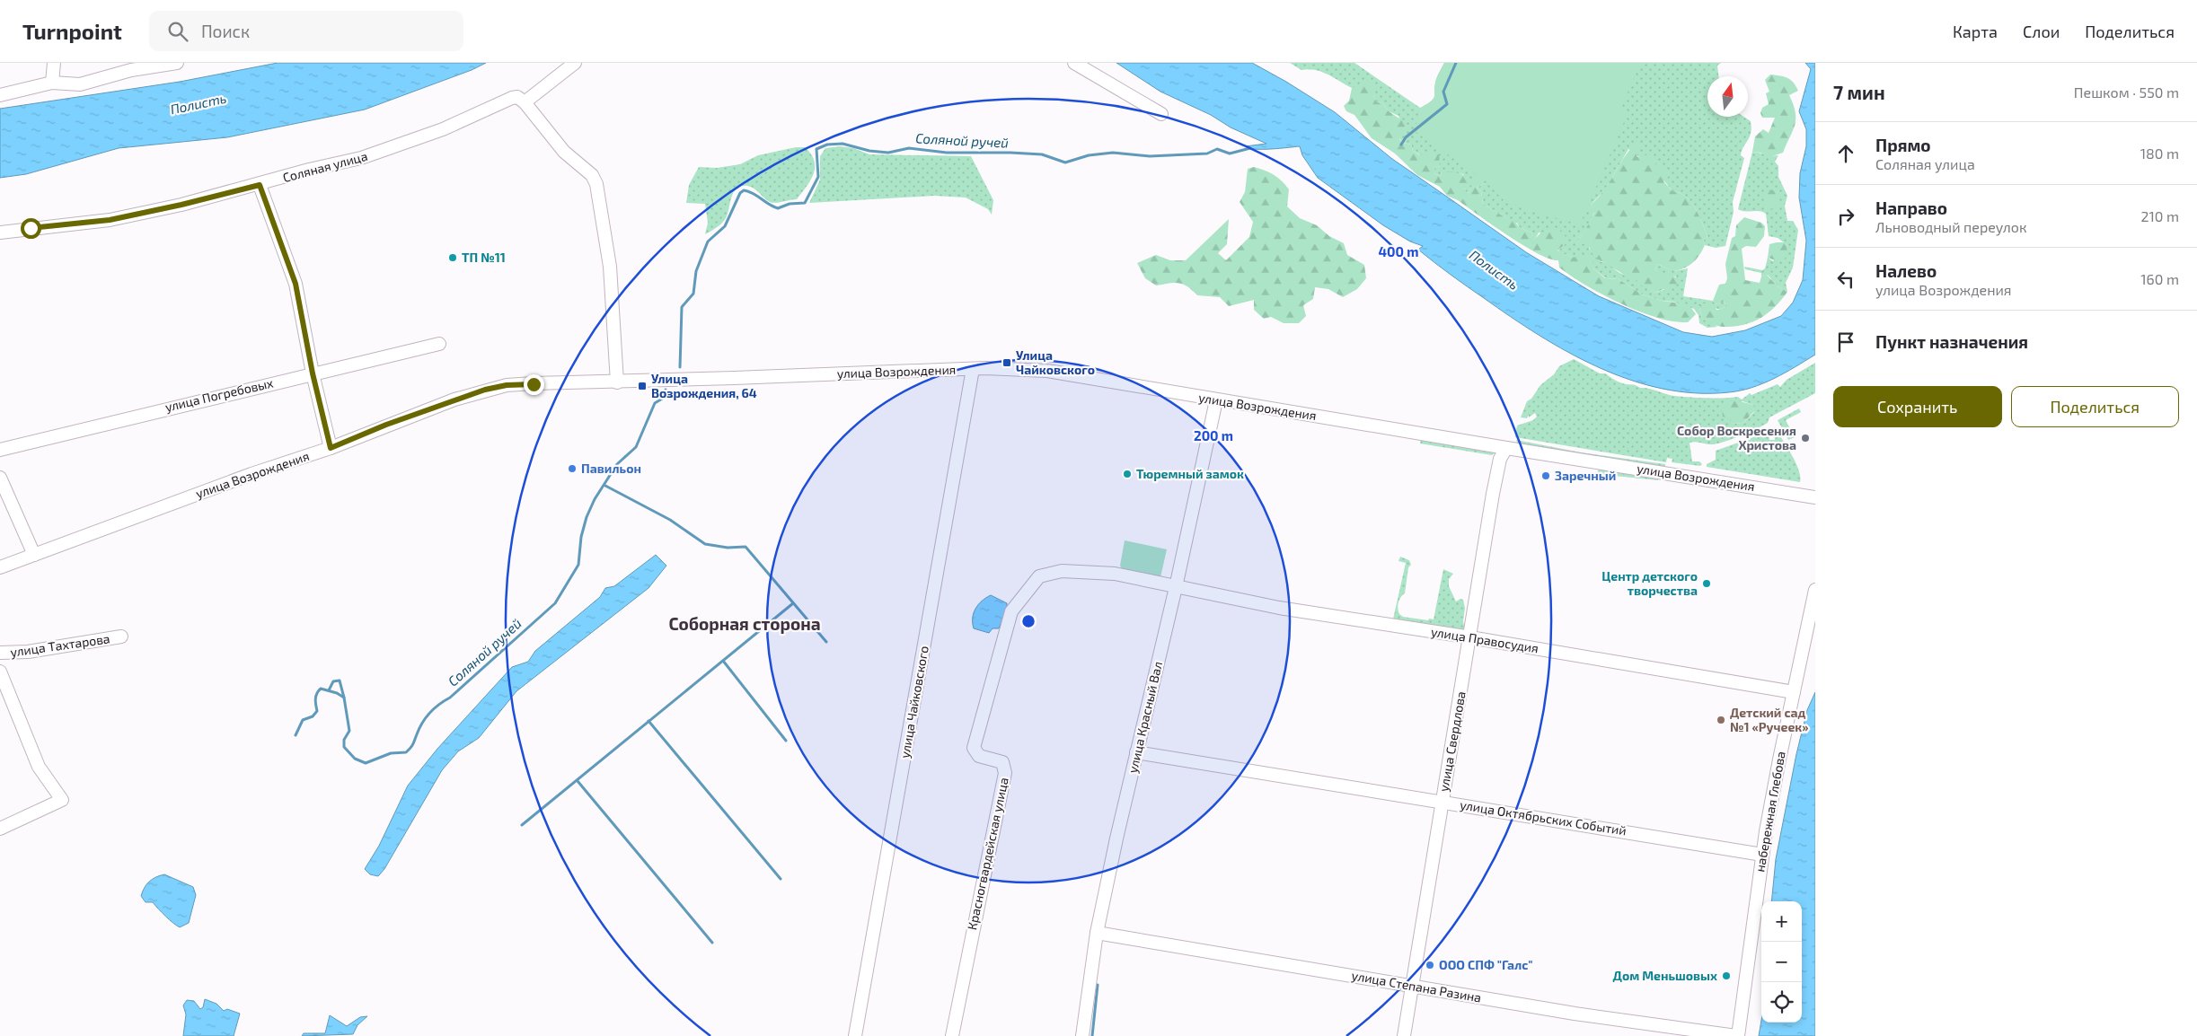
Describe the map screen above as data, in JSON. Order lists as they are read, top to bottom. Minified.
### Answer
{"streets":{"street":["Соляная улица","улица Возрождения","улица Погребовых","улица Правосудия","улица Тахтарова","улица Чайковского","улица Красный Вал","улица Свердлова","набережная Глебова","улица Октябрьских Событий","Красногвардейская улица","улица Степана Разина"]},"crossings":[["улица Возрождения","улица Чайковского"],["улица Возрождения","улица Красный Вал"],["улица Возрождения","улица Свердлова"],["улица Правосудия","улица Красный Вал"],["улица Правосудия","улица Свердлова"],["улица Правосудия","набережная Глебова"],["улица Правосудия","Красногвардейская улица"],["улица Красный Вал","улица Октябрьских Событий"],["улица Красный Вал","Красногвардейская улица"],["улица Красный Вал","улица Степана Разина"],["улица Свердлова","улица Октябрьских Событий"],["улица Свердлова","улица Степана Разина"],["набережная Глебова","улица Октябрьских Событий"],["набережная Глебова","улица Степана Разина"]],"districts":["Соборная сторона"],"water":["Полисть","Соляной ручей"],"places":{"other":["ТП №11","Собор Воскресения Христова","Павильон","Тюремный замок","Заречный","Центр детского творчества","Детский сад №1 «Ручеек»","ООО СПФ \"Галс\"","Дом Меньшовых"],"transit":["Улица Чайковского","Улица Возрождения, 64"]},"north":"top","page":{"header":"Turnpoint","search":"Поиск","nav":["Карта","Слои","Поделиться"],"heading":["7 мин","Пешком · 550 m"],"list":[["Прямо","Соляная улица","180 m"],["Направо","Льноводный переулок","210 m"],["Налево","улица Возрождения","160 m"],"Пункт назначения"],"buttons":["Сохранить","Поделиться"],"map_buttons":["+","−"]},"rings":["400 m","200 m"]}
